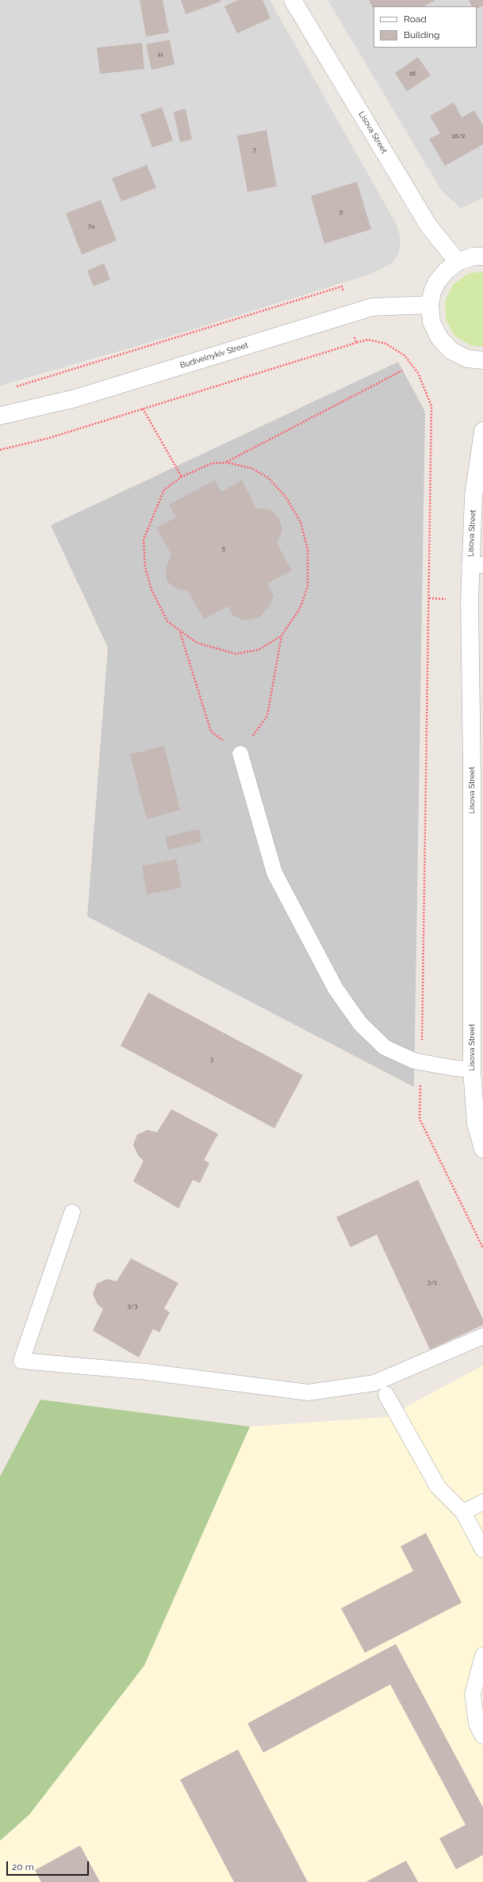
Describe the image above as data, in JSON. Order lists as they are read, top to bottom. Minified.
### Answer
{"streets":{"street":["Lisova Street","Budivelnykiv Street"]},"house_numbers":["11","16","16/2","7","9","7а","5","3","3/1","3/3"],"legend":["Road","Building"],"scale_bar":"20 m"}
